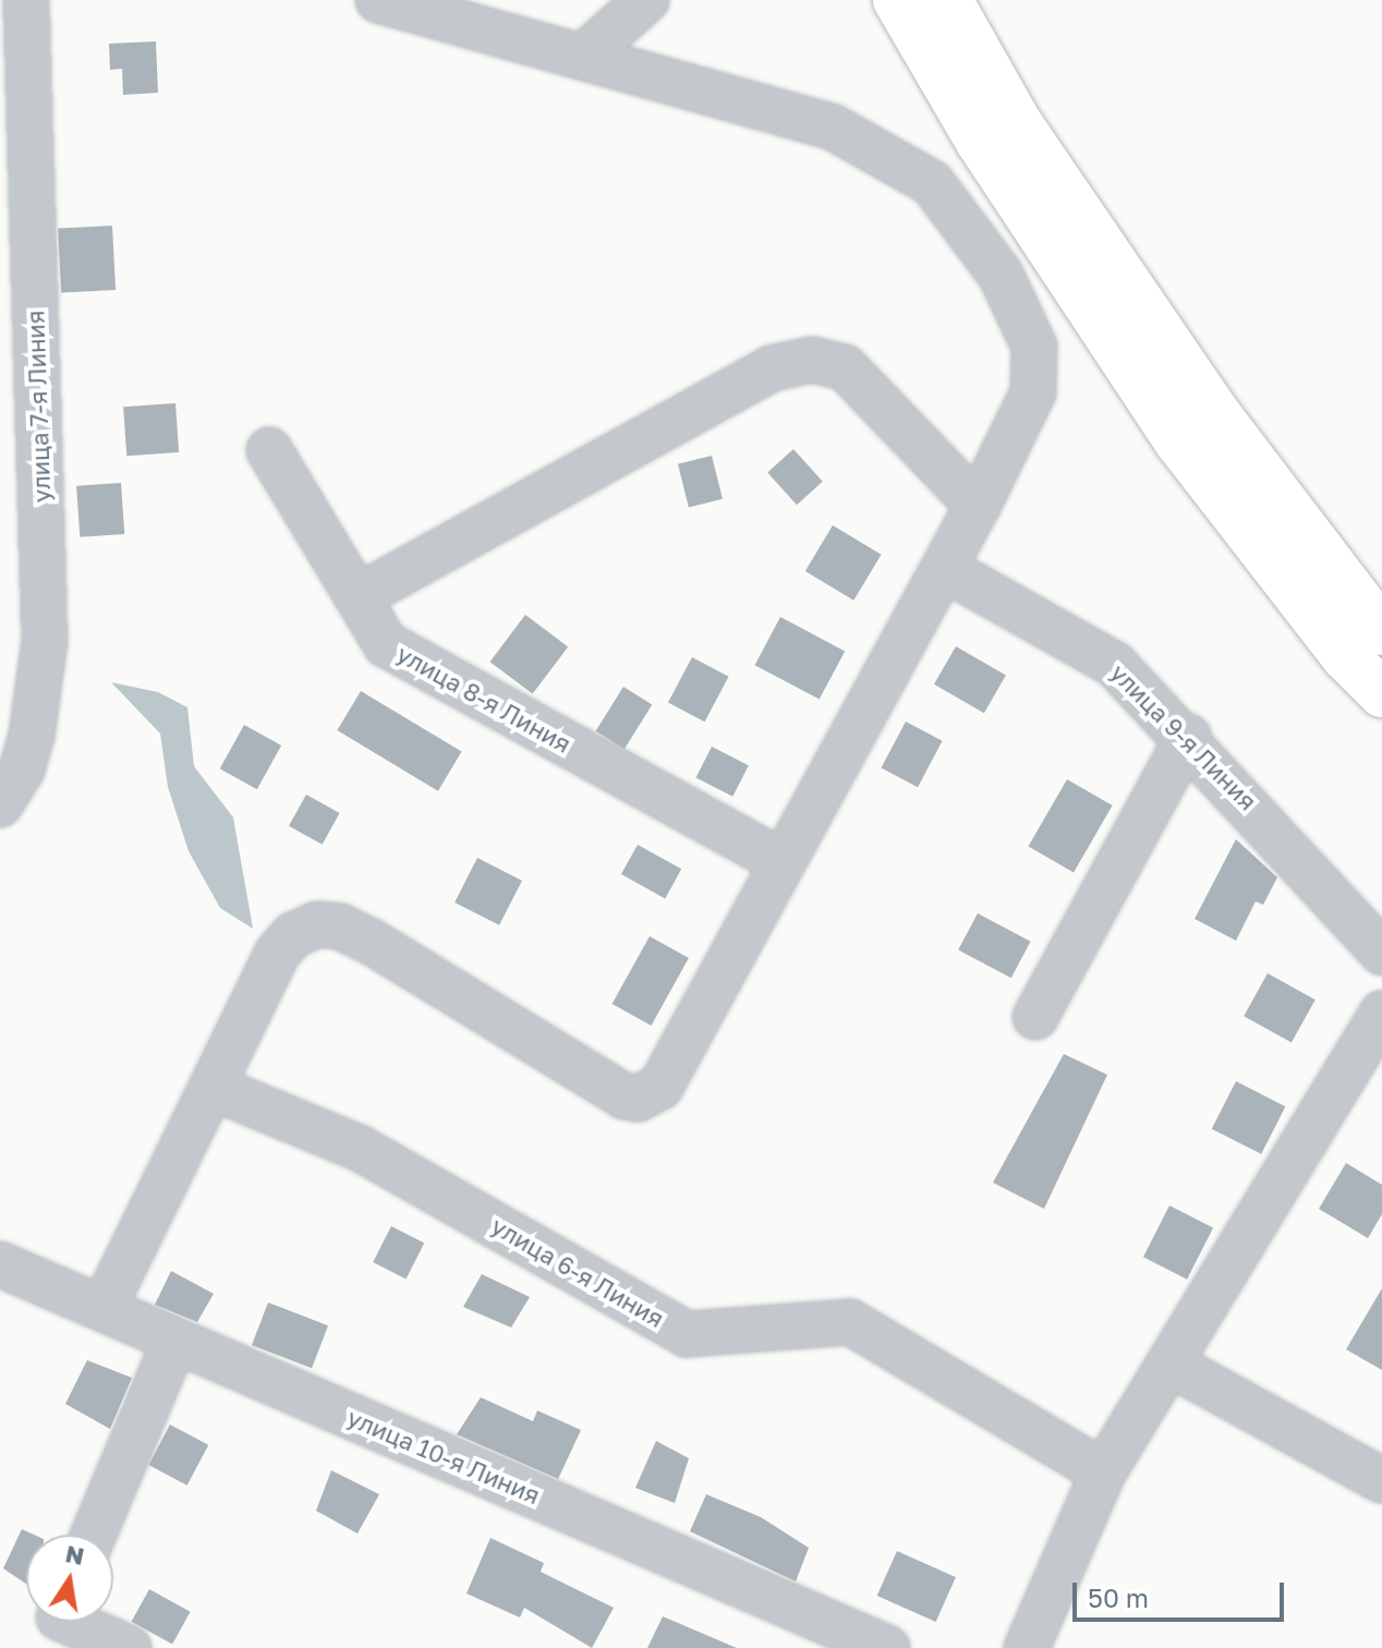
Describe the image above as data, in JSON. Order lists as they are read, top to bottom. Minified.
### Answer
{"streets":{"street":["улица 7-я Линия","улица 8-я Линия","улица 9-я Линия","улица 6-я Линия","улица 10-я Линия"]},"scale_bar":"50 m","north":"top"}
